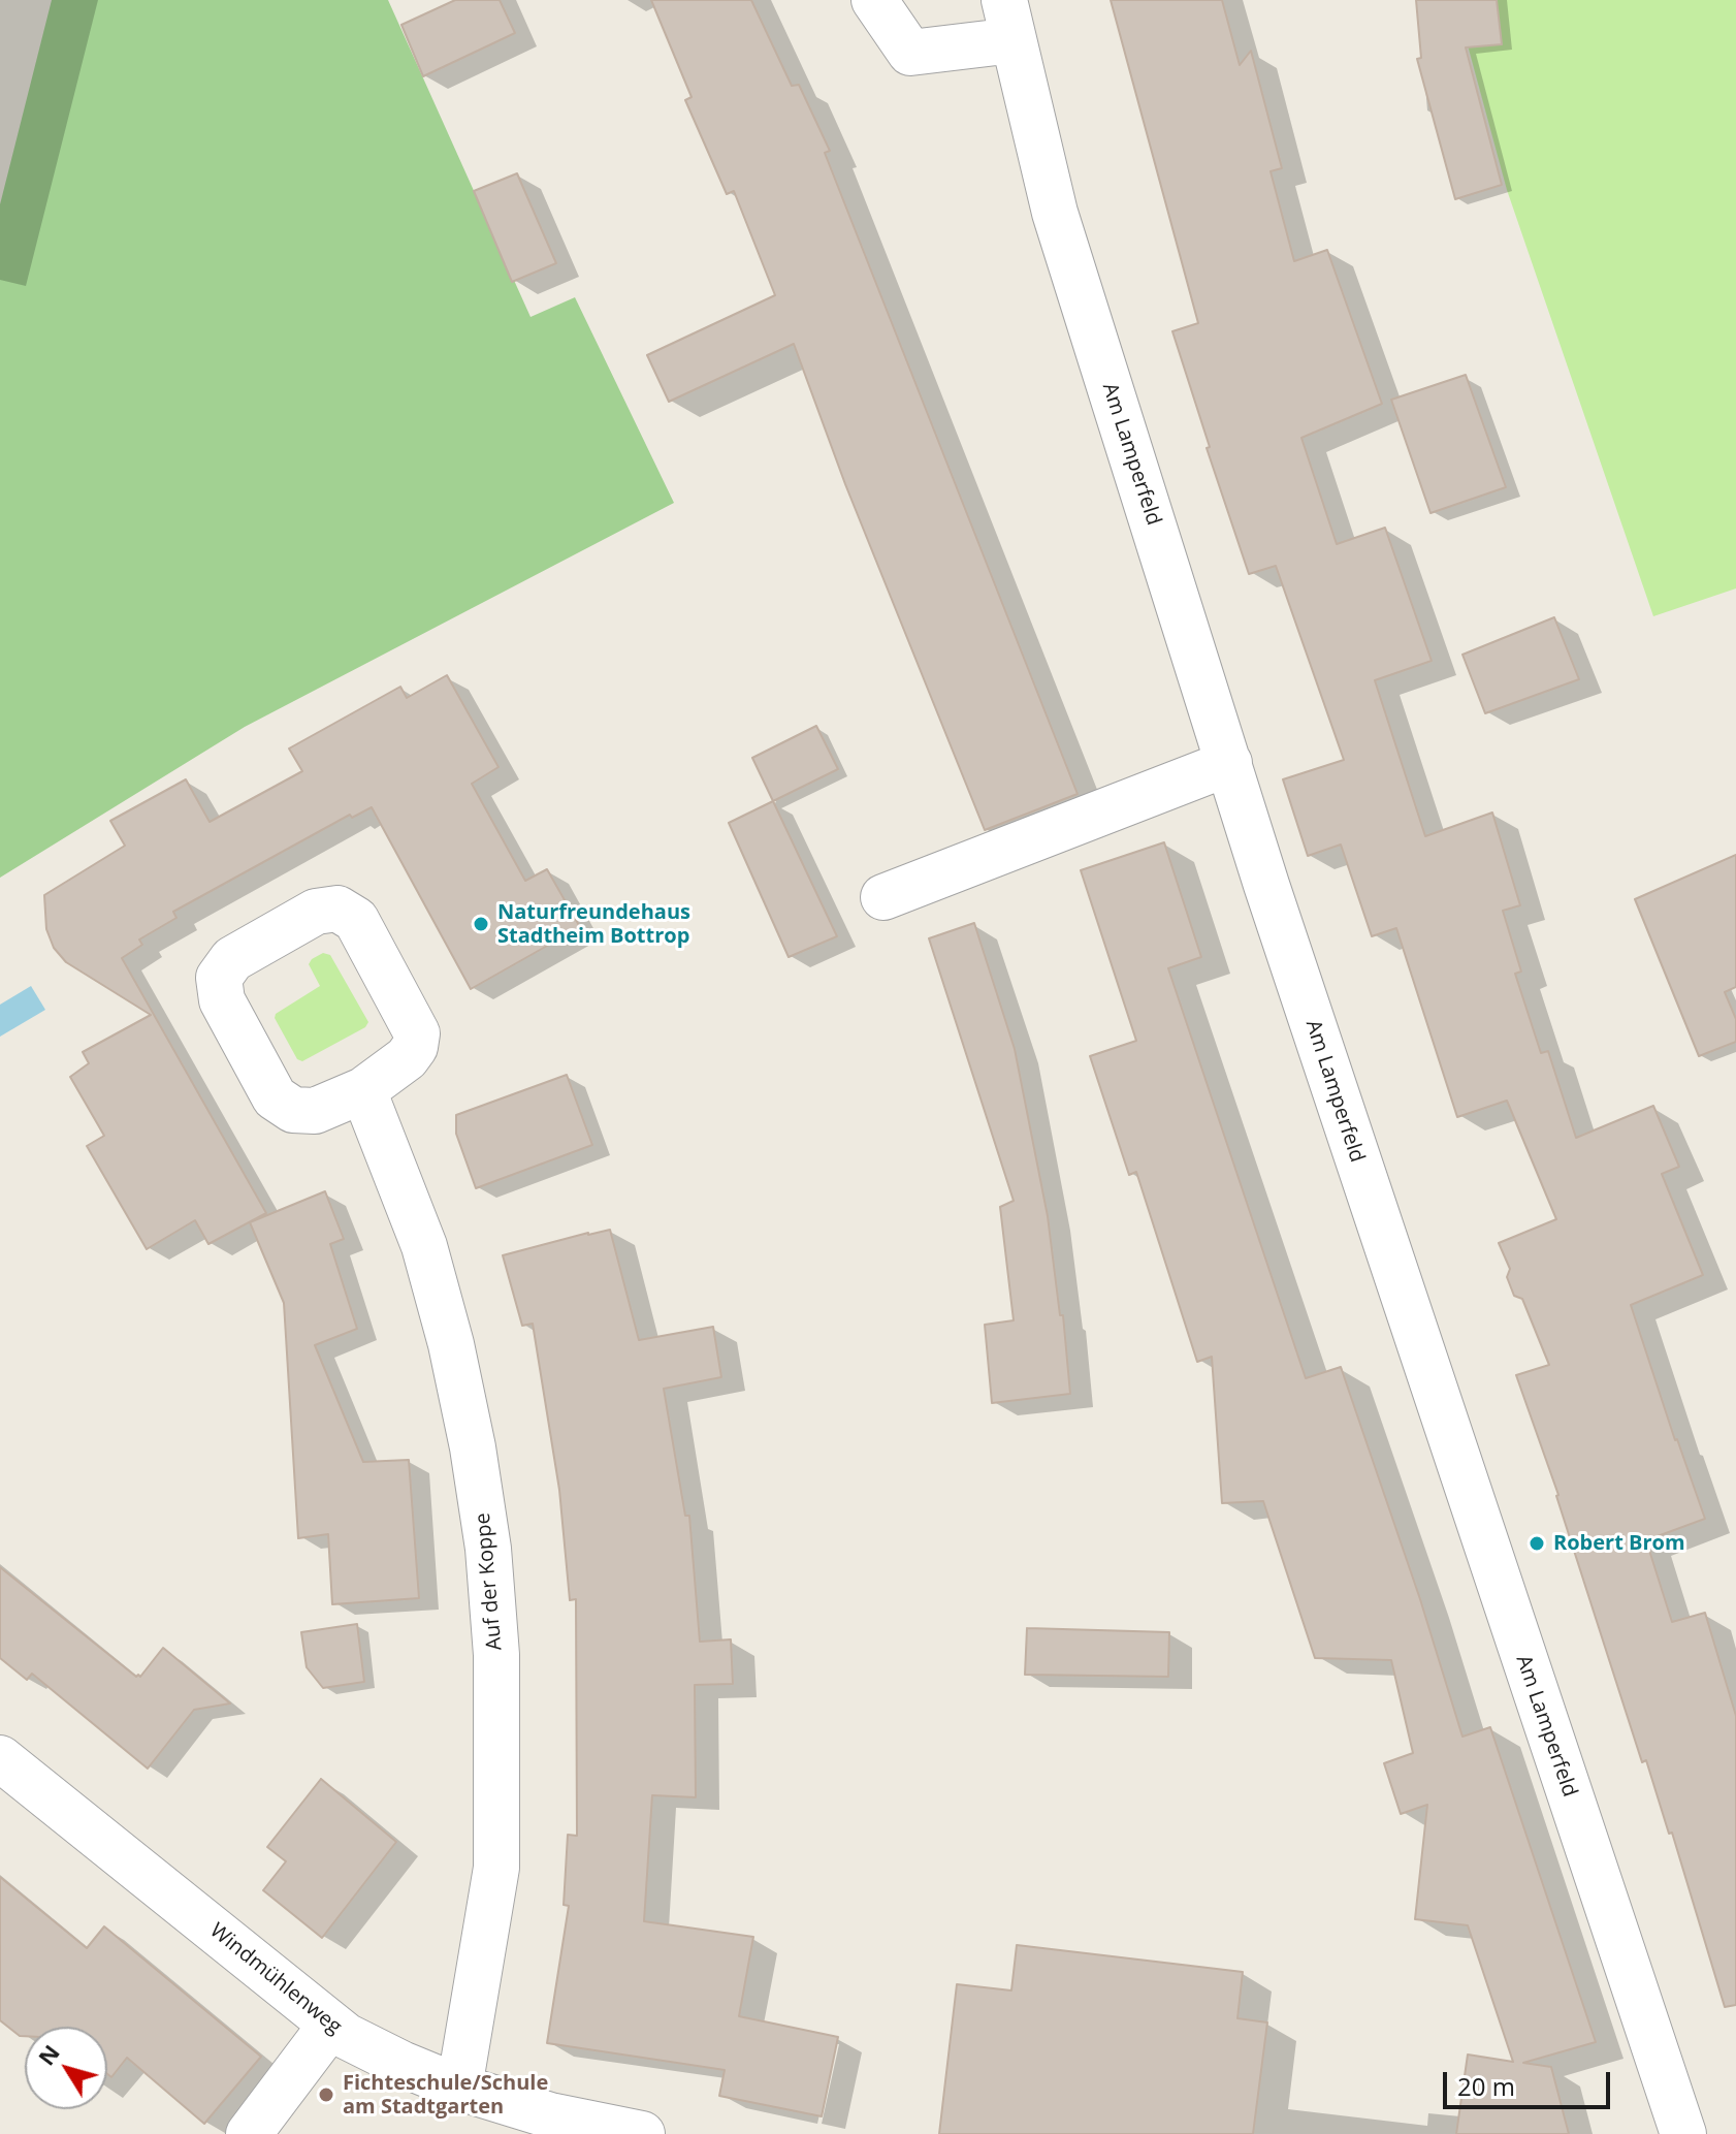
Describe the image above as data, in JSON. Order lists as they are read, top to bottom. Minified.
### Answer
{"streets":{"street":["Am Lamperfeld","Auf der Koppe","Windmühlenweg"]},"crossings":[["Auf der Koppe","Windmühlenweg"]],"places":["Naturfreundehaus Stadtheim Bottrop","Robert Brom","Fichteschule/Schule am Stadtgarten"],"scale_bar":"20 m","north":"top left"}
